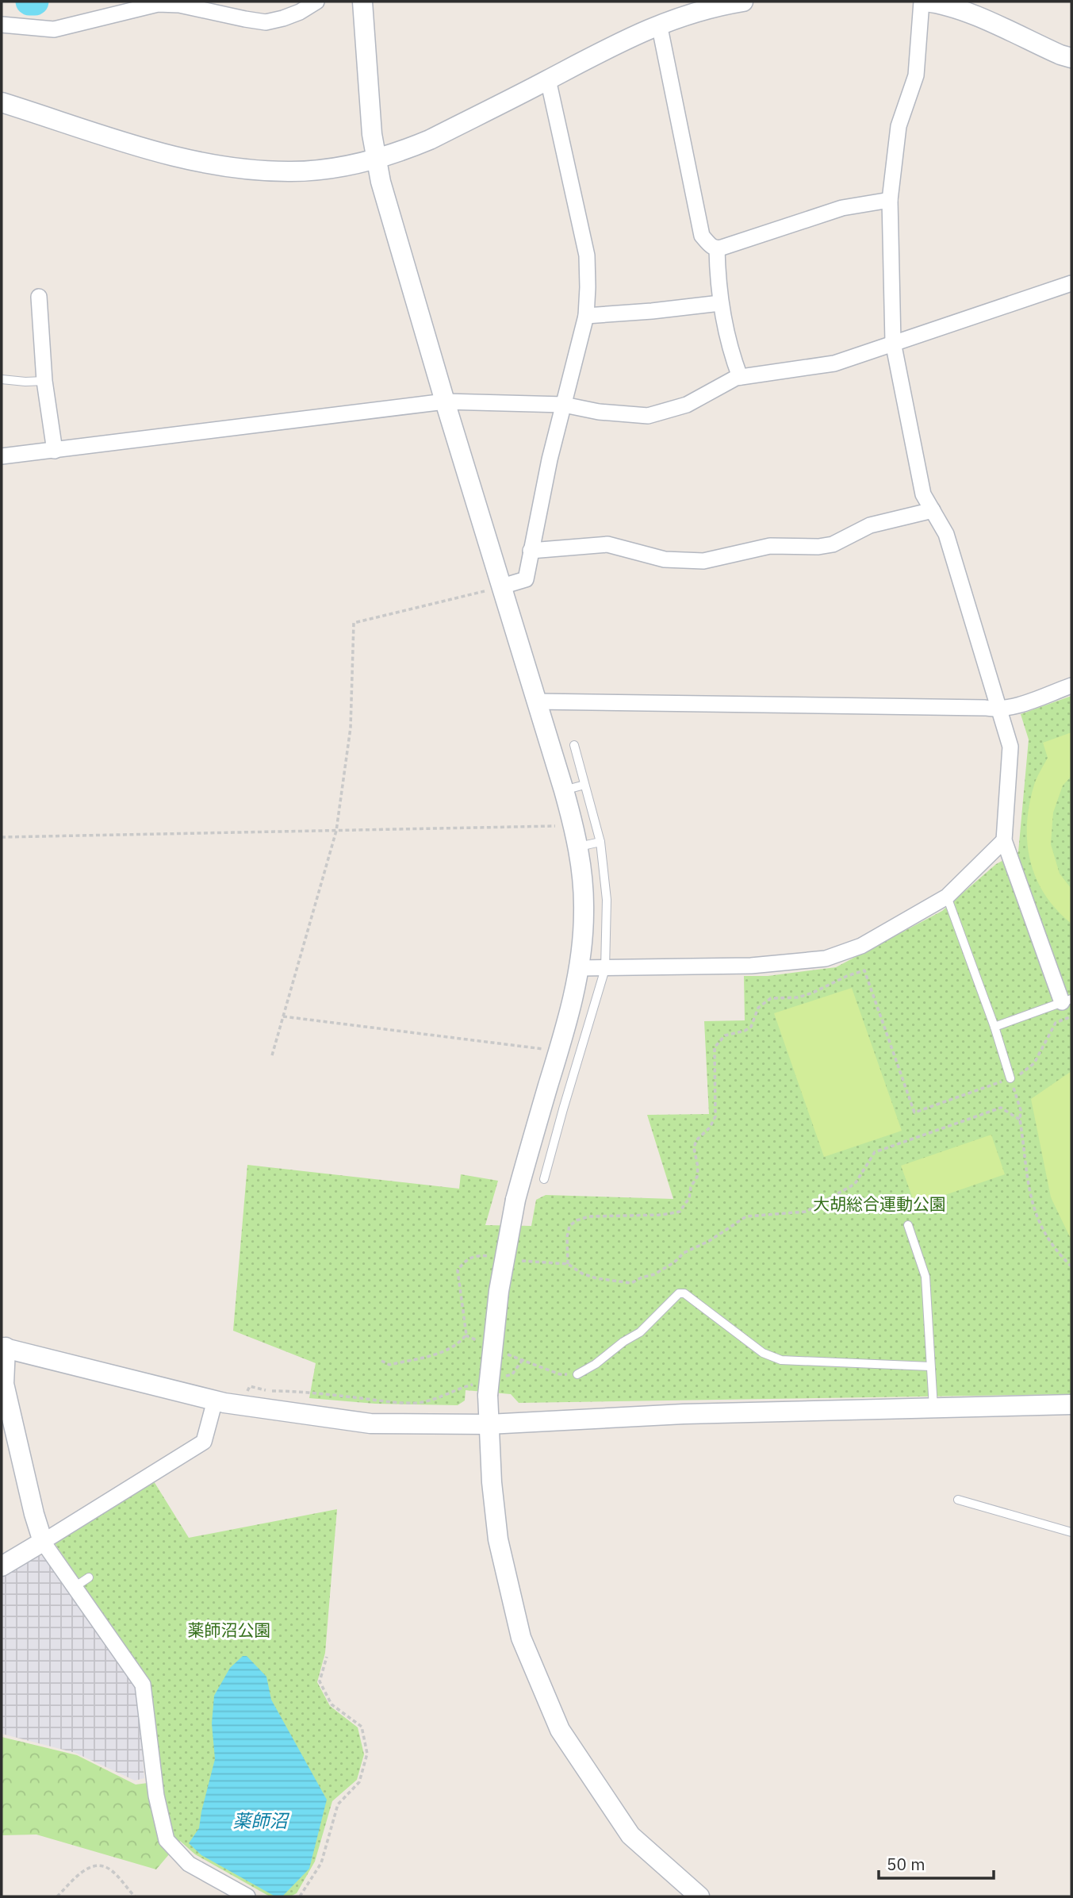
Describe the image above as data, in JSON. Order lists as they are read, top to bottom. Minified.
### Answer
{"water":["薬師沼"],"parks":["大胡総合運動公園","薬師沼公園"],"scale_bar":"50 m"}
